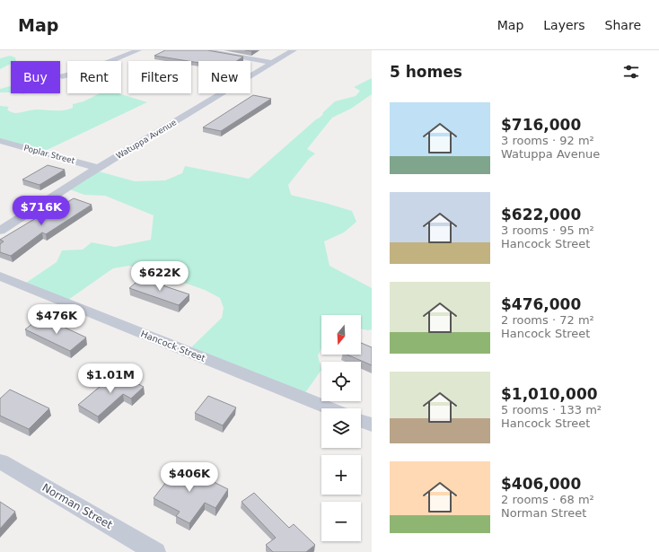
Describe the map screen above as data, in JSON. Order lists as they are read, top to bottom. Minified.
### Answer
{"streets":{"street":["Watuppa Avenue","Poplar Street","Hancock Street","Norman Street"]},"crossings":[["Watuppa Avenue","Poplar Street"]],"north":"bottom","page":{"header":"Map","nav":["Map","Layers","Share"],"heading":"5 homes","chip":["Buy","Rent","Filters","New"],"list":[{"name":"$716,000","note":"3 rooms · 92 m² · Watuppa Avenue"},{"name":"$622,000","note":"3 rooms · 95 m² · Hancock Street"},{"name":"$476,000","note":"2 rooms · 72 m² · Hancock Street"},{"name":"$1,010,000","note":"5 rooms · 133 m² · Hancock Street"},{"name":"$406,000","note":"2 rooms · 68 m² · Norman Street"}],"price":["$716K","$622K","$476K","$1.01M","$406K"],"map_buttons":["+","−"]}}
